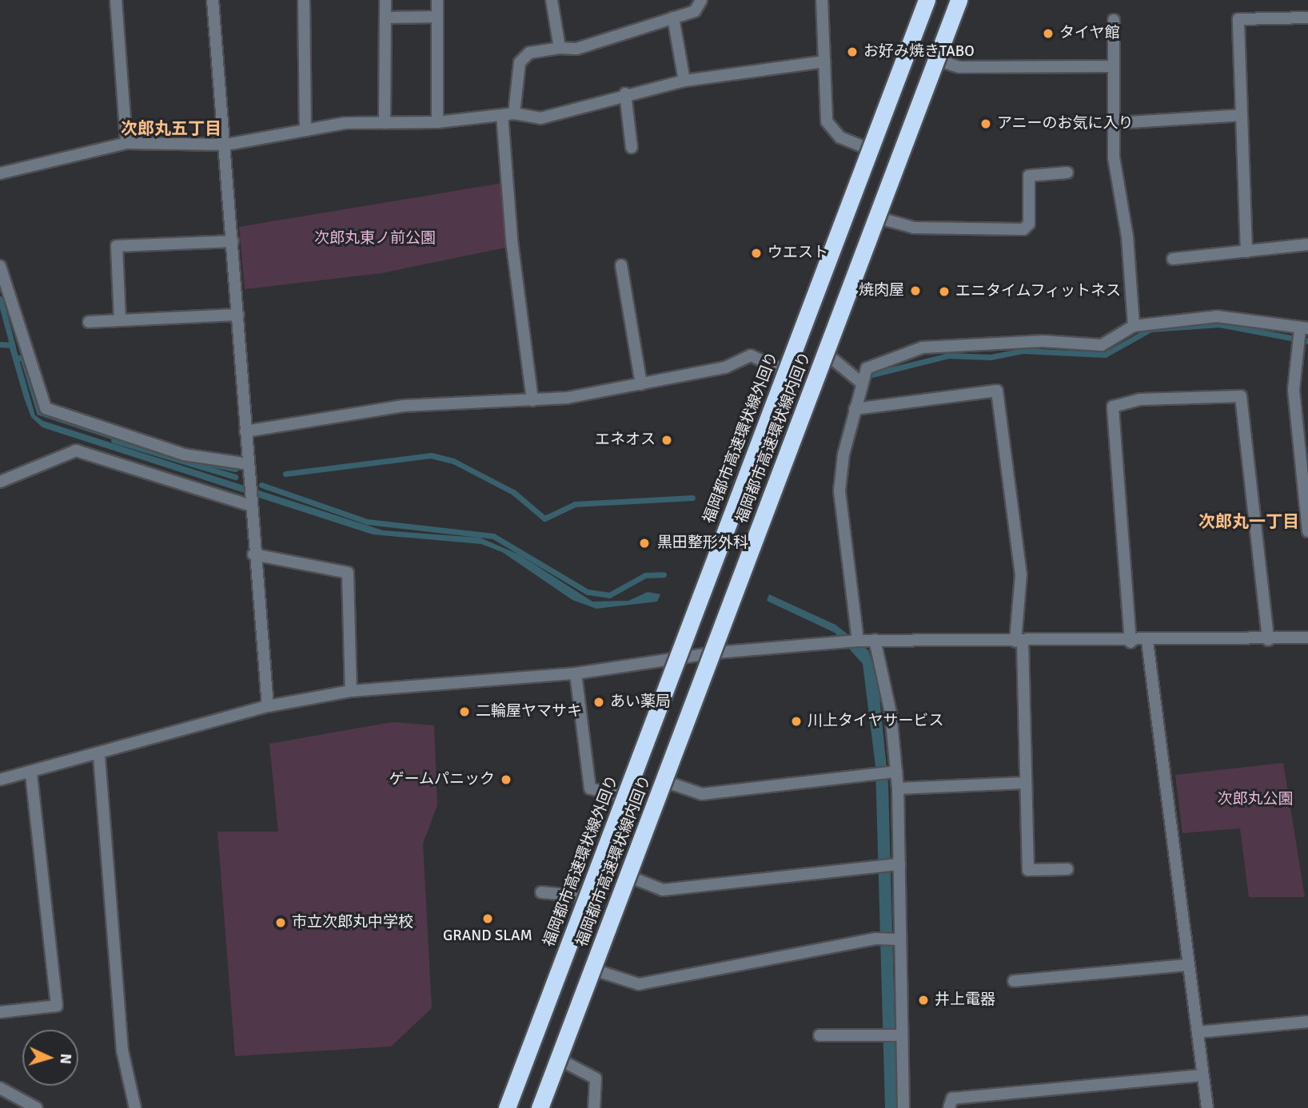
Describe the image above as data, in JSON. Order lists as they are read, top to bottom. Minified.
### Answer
{"streets":{"highway":["福岡都市高速環状線外回り","福岡都市高速環状線内回り"]},"districts":["次郎丸五丁目","次郎丸一丁目"],"parks":["次郎丸東ノ前公園","次郎丸公園"],"places":["タイヤ館","お好み焼きTABO","アニーのお気に入り","ウエスト","焼肉屋","エニタイムフィットネス","エネオス","黒田整形外科","あい薬局","二輪屋ヤマサキ","川上タイヤサービス","ゲームパニック","GRAND SLAM","市立次郎丸中学校","井上電器"],"north":"right"}
